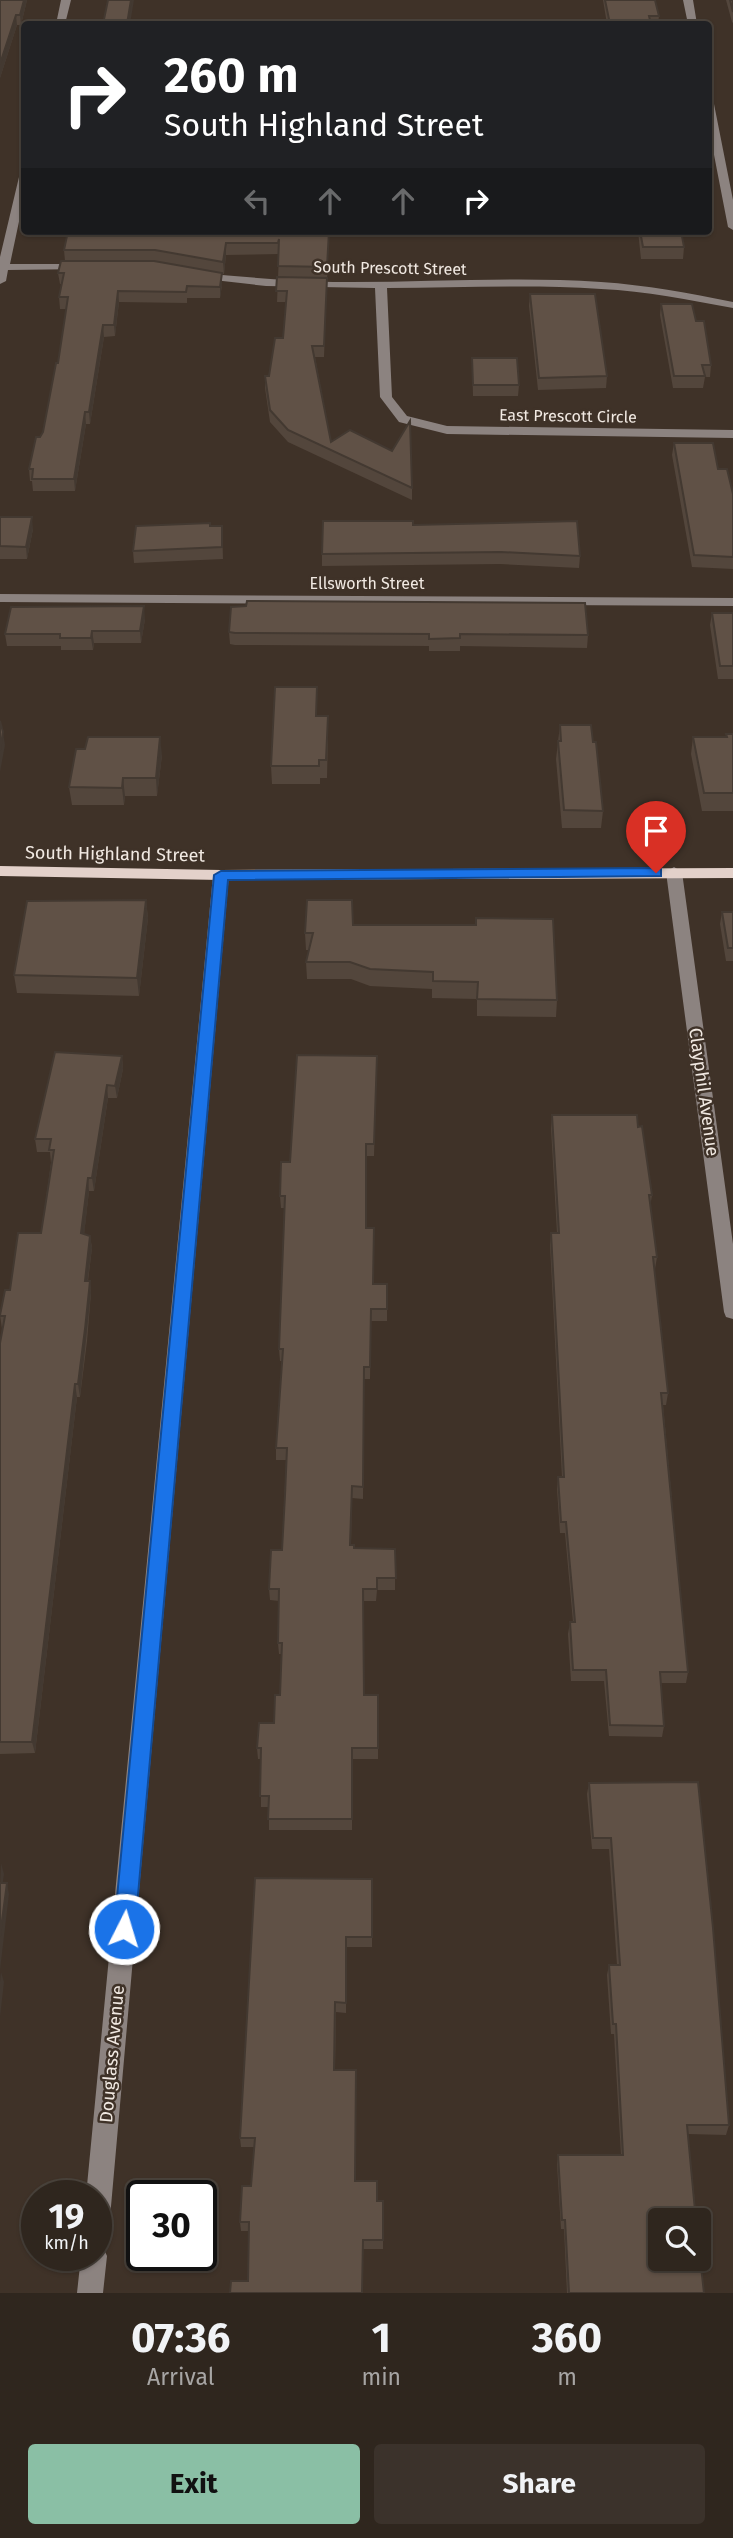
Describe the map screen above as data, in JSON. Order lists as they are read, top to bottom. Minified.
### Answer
{"streets":{"main road":["South Highland Street"],"street":["South Prescott Street","East Prescott Circle","Ellsworth Street","Clayphil Avenue","Douglass Avenue"]},"crossings":[["South Prescott Street","East Prescott Circle"],["South Highland Street","Clayphil Avenue"],["South Highland Street","Douglass Avenue"]],"page":{"turn":["260 m","South Highland Street"],"speed":"19 km/h","limit":"30","eta":["07:36","Arrival","1","min","360","m"],"buttons":["Exit","Share"]}}
